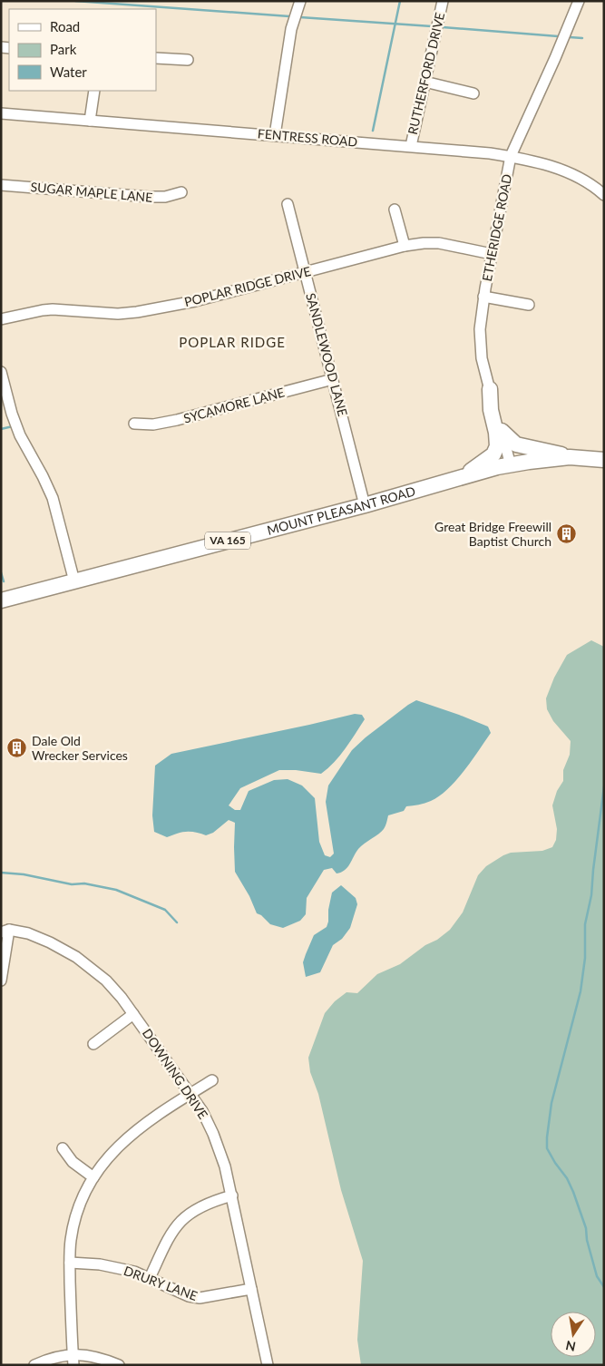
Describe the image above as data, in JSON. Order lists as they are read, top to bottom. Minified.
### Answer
{"streets":{"highway":["MOUNT PLEASANT ROAD","VA 165"],"street":["RUTHERFORD DRIVE","FENTRESS ROAD","SUGAR MAPLE LANE","ETHERIDGE ROAD","POPLAR RIDGE DRIVE","SANDLEWOOD LANE","SYCAMORE LANE","DOWNING DRIVE","DRURY LANE"]},"crossings":[["RUTHERFORD DRIVE","FENTRESS ROAD"],["FENTRESS ROAD","ETHERIDGE ROAD"],["ETHERIDGE ROAD","POPLAR RIDGE DRIVE"],["ETHERIDGE ROAD","MOUNT PLEASANT ROAD"],["POPLAR RIDGE DRIVE","SANDLEWOOD LANE"],["SANDLEWOOD LANE","SYCAMORE LANE"],["SANDLEWOOD LANE","MOUNT PLEASANT ROAD"],["DOWNING DRIVE","DRURY LANE"]],"districts":["POPLAR RIDGE"],"places":{"building":["Great Bridge Freewill Baptist Church","Dale Old Wrecker Services"]},"legend":["Road","Park","Water"],"north":"bottom"}
